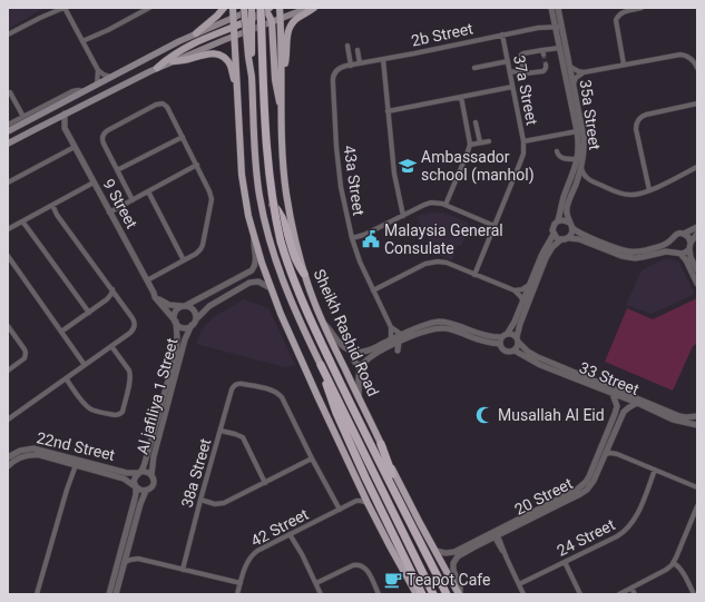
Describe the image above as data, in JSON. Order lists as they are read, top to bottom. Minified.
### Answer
{"streets":{"highway":["Sheikh Rashid Road"],"street":["2b Street","37a Street","35a Street","43a Street","9 Street","33 Street","Al jafiliya 1 Street","22nd Street","38a Street","20 Street","42 Street","24 Street"]},"crossings":[["2b Street","37a Street"],["2b Street","35a Street"],["2b Street","43a Street"],["9 Street","Al jafiliya 1 Street"],["Sheikh Rashid Road","20 Street"],["33 Street","20 Street"],["Al jafiliya 1 Street","22nd Street"]],"places":{"school or university":["Ambassador school (manhol)"],"public building":["Malaysia General Consulate"],"mosque":["Musallah Al Eid"],"cafe":["Teapot Cafe"]}}
